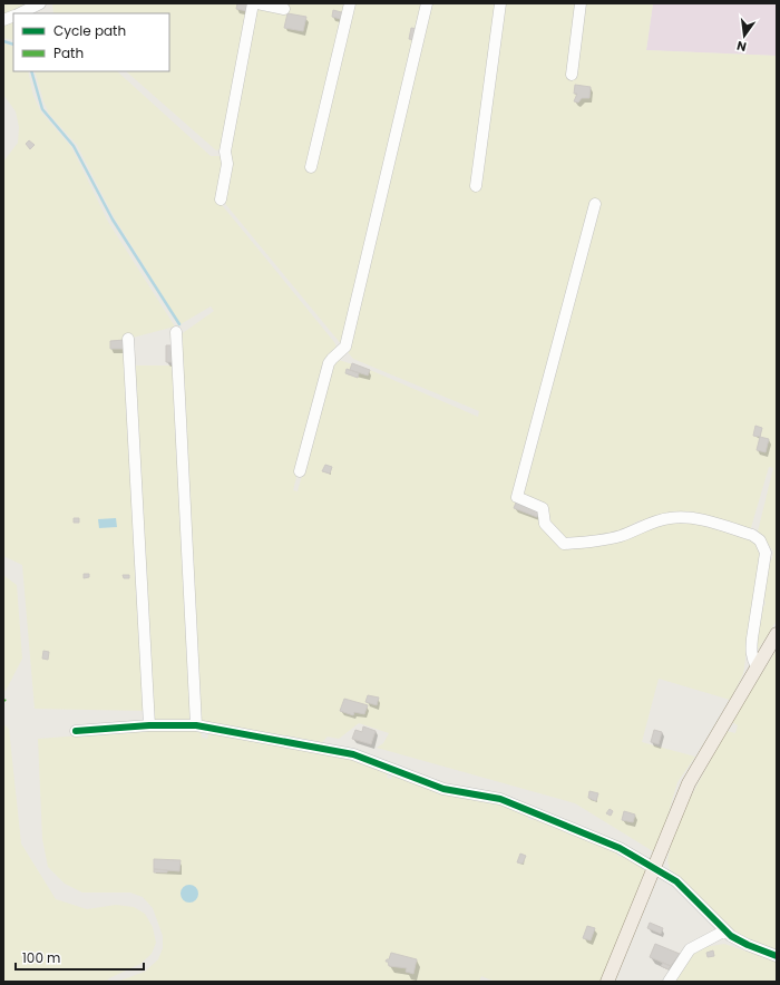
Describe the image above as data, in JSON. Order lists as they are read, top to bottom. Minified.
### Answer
{"legend":["Cycle path","Path"],"scale_bar":"100 m","north":"bottom"}
